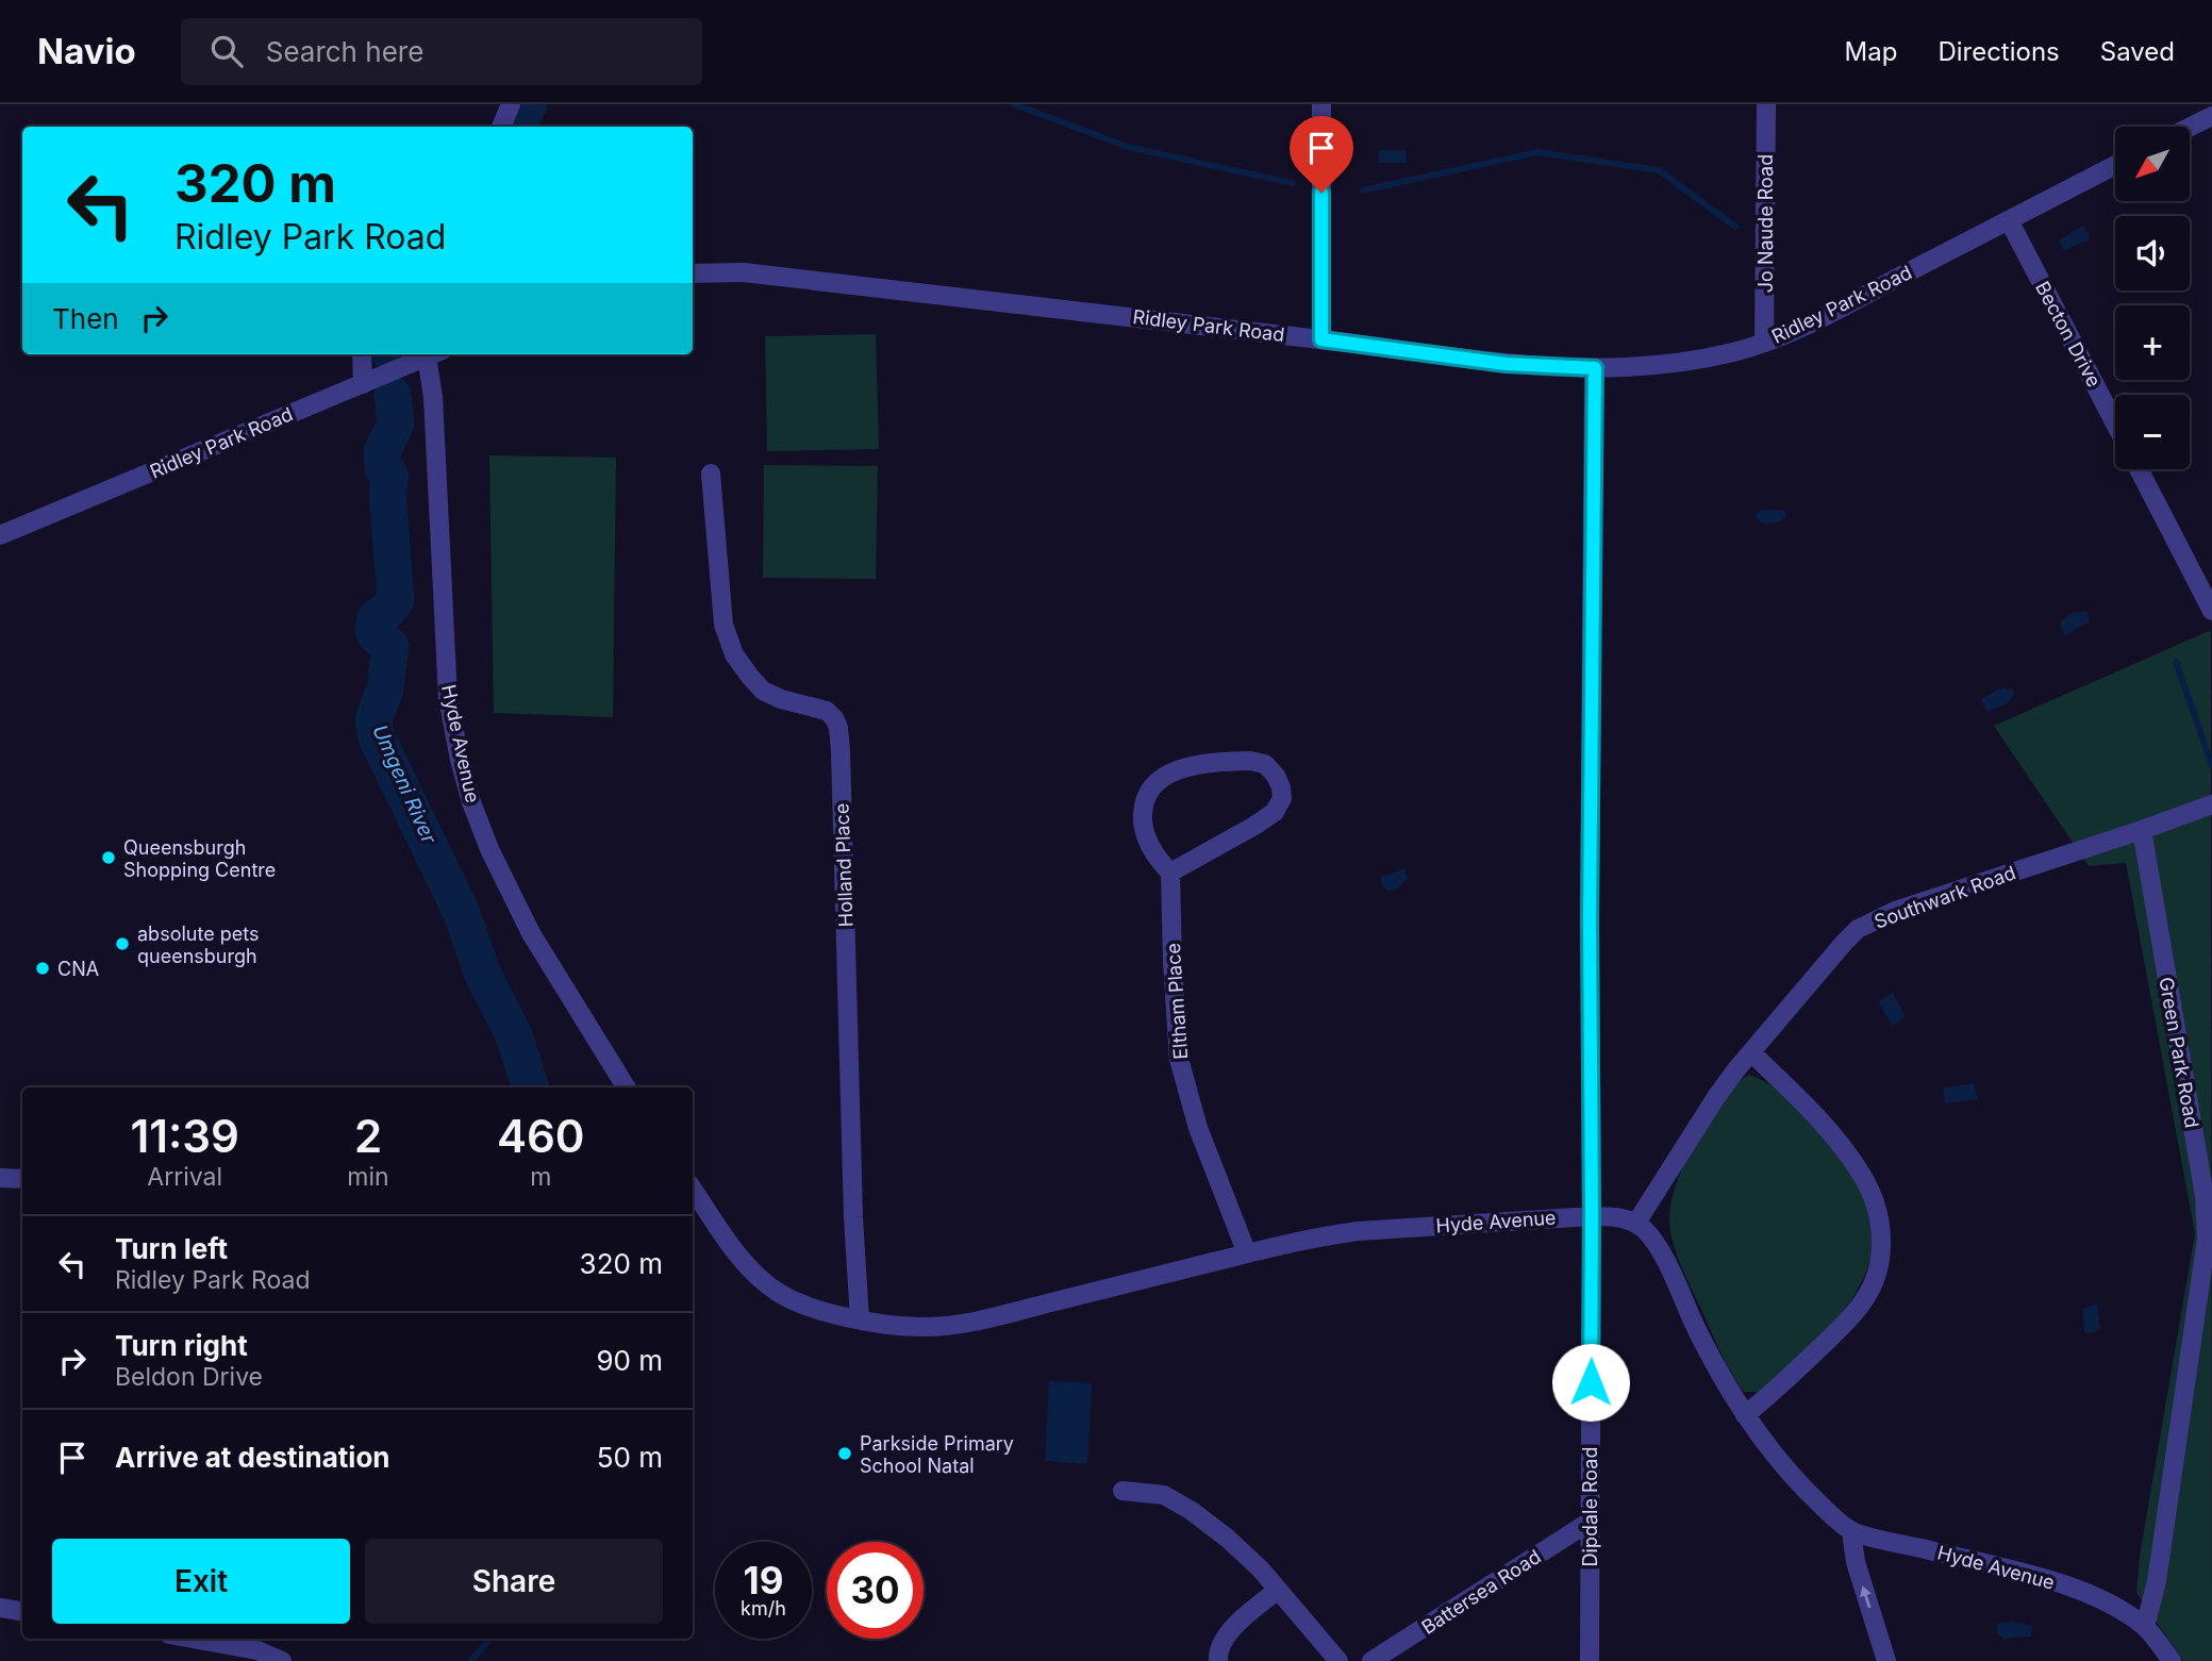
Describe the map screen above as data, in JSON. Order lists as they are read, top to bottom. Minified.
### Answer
{"streets":{"street":["Jo Naude Road","Ridley Park Road","Becton Drive","Hyde Avenue","Holland Place","Southwark Road","Eltham Place","Green Park Road","Dipdale Road","Battersea Road"]},"crossings":[["Jo Naude Road","Ridley Park Road"],["Ridley Park Road","Becton Drive"],["Ridley Park Road","Dipdale Road"],["Hyde Avenue","Holland Place"],["Hyde Avenue","Southwark Road"],["Hyde Avenue","Eltham Place"],["Hyde Avenue","Green Park Road"],["Hyde Avenue","Dipdale Road"],["Southwark Road","Green Park Road"],["Dipdale Road","Battersea Road"]],"water":["Umgeni River"],"places":["Queensburgh Shopping Centre","absolute pets queensburgh","CNA","Parkside Primary School Natal"],"north":"bottom left","page":{"header":"Navio","search":"Search here","nav":["Map","Directions","Saved"],"map_buttons":["+","−"],"turn":["320 m","Ridley Park Road"],"then":"Then","eta":["11:39","Arrival","2","min","460","m"],"list":[{"name":"Turn left","note":"Ridley Park Road","value":"320 m"},{"name":"Turn right","note":"Beldon Drive","value":"90 m"},{"name":"Arrive at destination","value":"50 m"}],"buttons":["Exit","Share"],"speed":"19 km/h","limit":"30"}}
